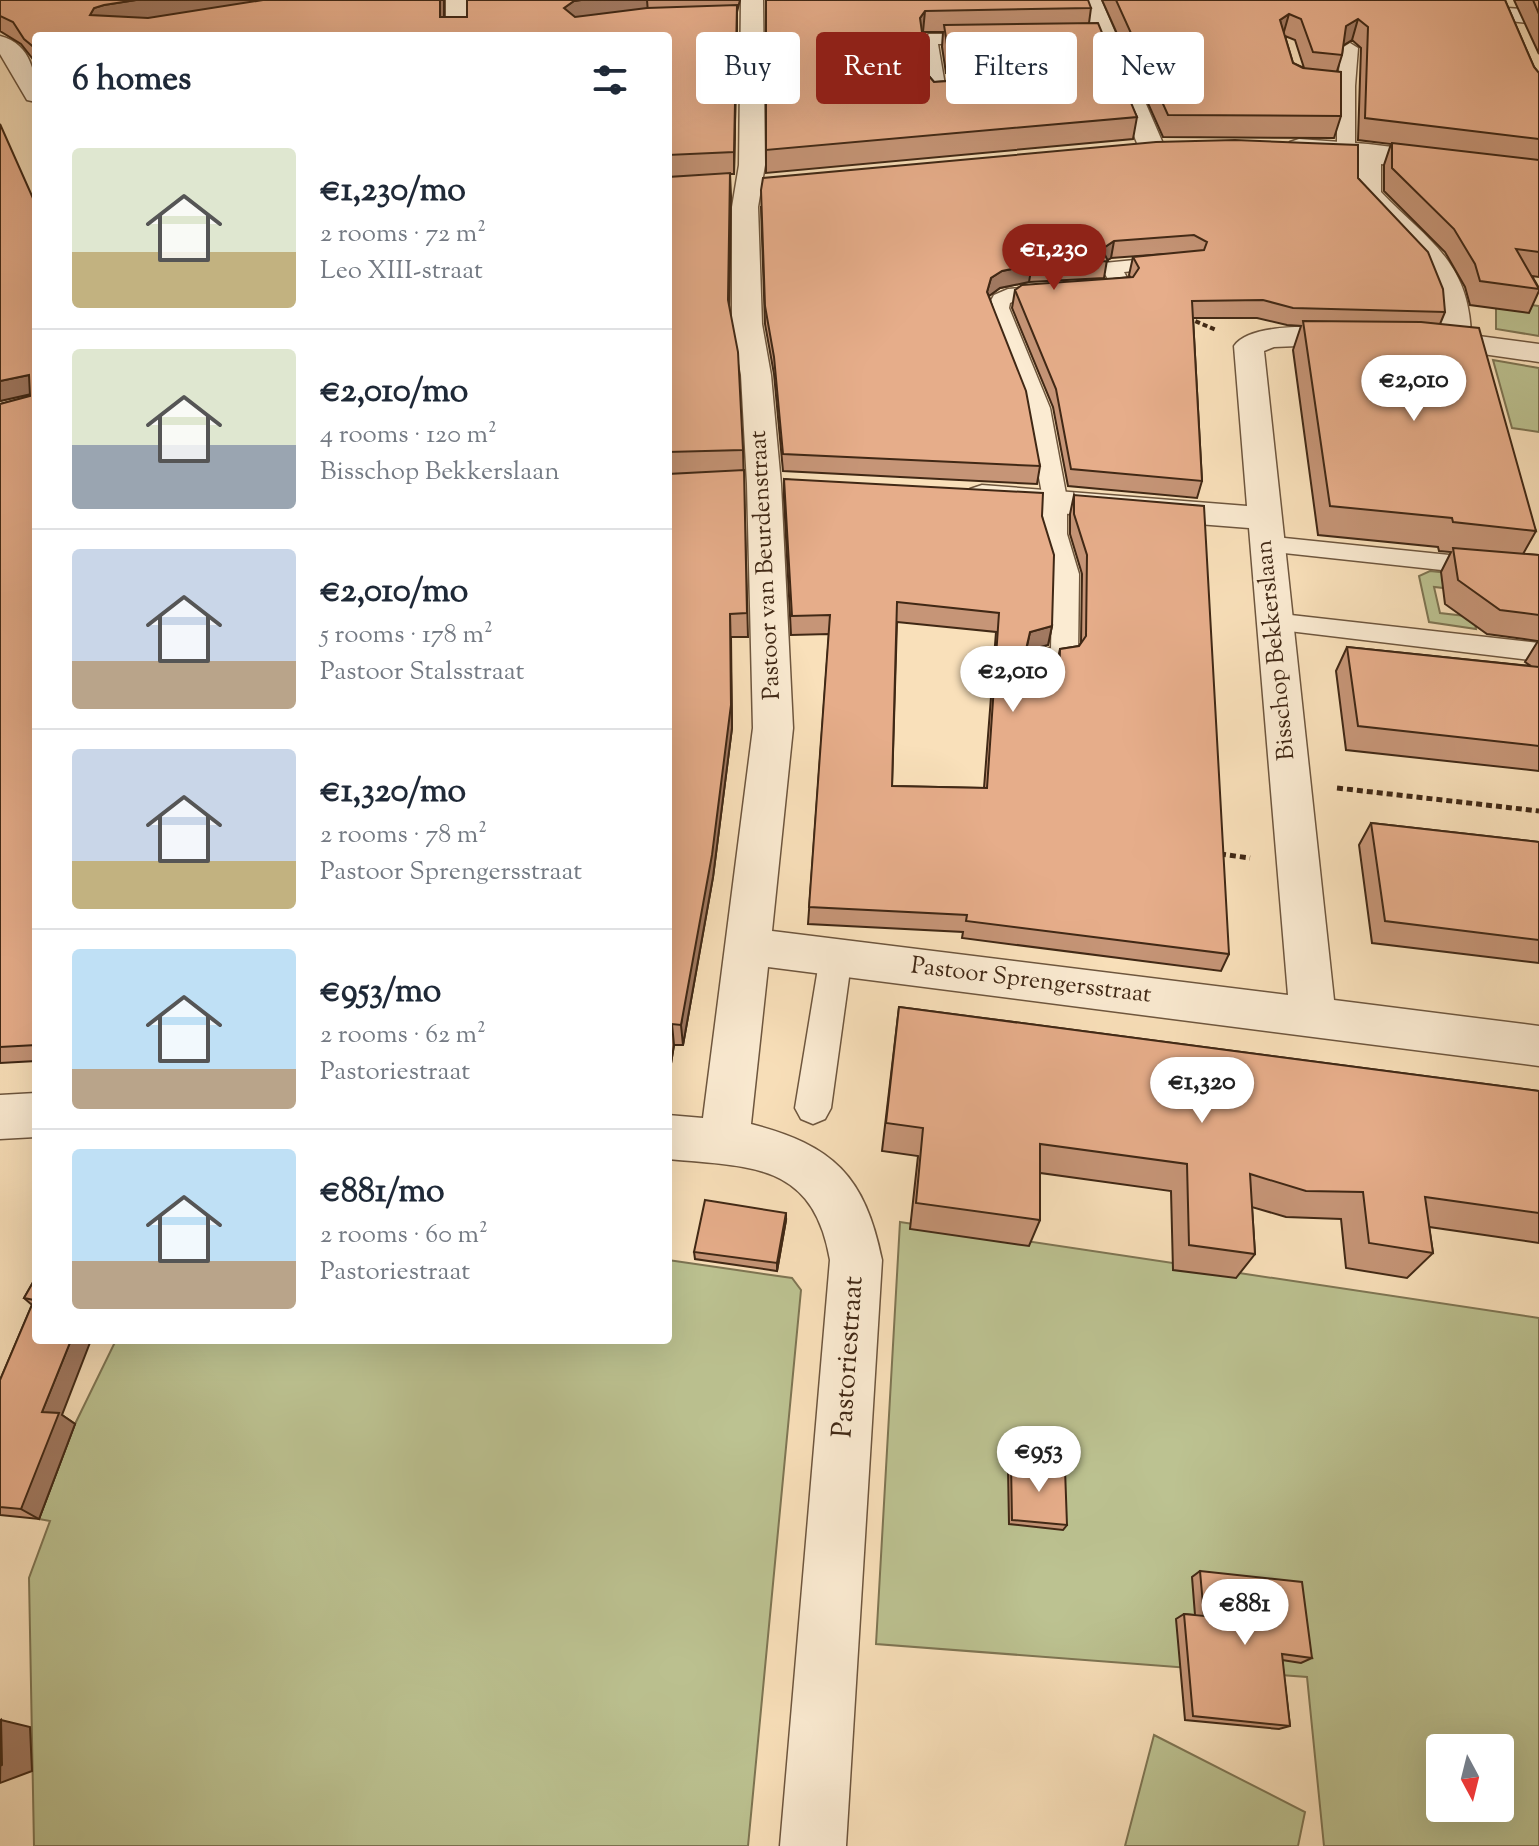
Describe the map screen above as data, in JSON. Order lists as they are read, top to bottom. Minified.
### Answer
{"streets":{"street":["Pastoor van Beurdenstraat","Bisschop Bekkerslaan","Pastoor Sprengersstraat","Pastoriestraat"]},"crossings":[["Pastoor van Beurdenstraat","Pastoor Sprengersstraat"],["Bisschop Bekkerslaan","Pastoor Sprengersstraat"]],"north":"bottom","page":{"chip":["Buy","Rent","Filters","New"],"heading":"6 homes","list":[{"name":"€1,230/mo","note":"2 rooms · 72 m² · Leo XIII-straat"},{"name":"€2,010/mo","note":"4 rooms · 120 m² · Bisschop Bekkerslaan"},{"name":"€2,010/mo","note":"5 rooms · 178 m² · Pastoor Stalsstraat"},{"name":"€1,320/mo","note":"2 rooms · 78 m² · Pastoor Sprengersstraat"},{"name":"€953/mo","note":"2 rooms · 62 m² · Pastoriestraat"},{"name":"€881/mo","note":"2 rooms · 60 m² · Pastoriestraat"}],"price":["€1,230","€2,010","€2,010","€1,320","€953","€881"]}}
